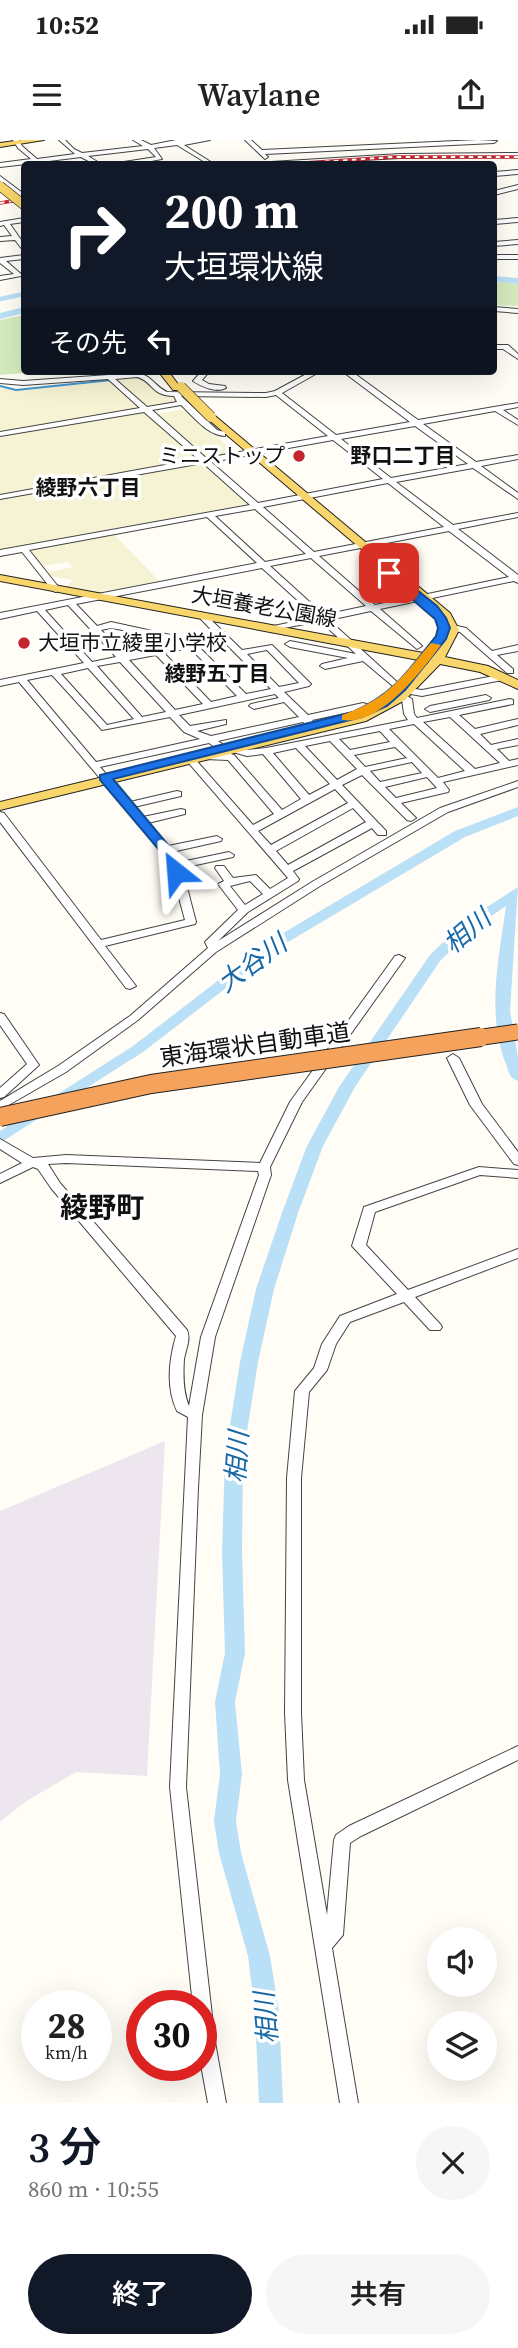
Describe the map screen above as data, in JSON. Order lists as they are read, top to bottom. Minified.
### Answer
{"streets":{"highway":["東海環状自動車道"],"main road":["大垣養老公園線"]},"districts":["野口二丁目","綾野六丁目","綾野五丁目","綾野町"],"water":["相川","大谷川"],"places":["ミニストップ","大垣市立綾里小学校"],"page":{"status":"10:52","header":"Waylane","turn":["200 m","大垣環状線"],"then":"その先","speed":"28 km/h","limit":"30","heading":["3 分","860 m · 10:55"],"buttons":["終了","共有"]}}
